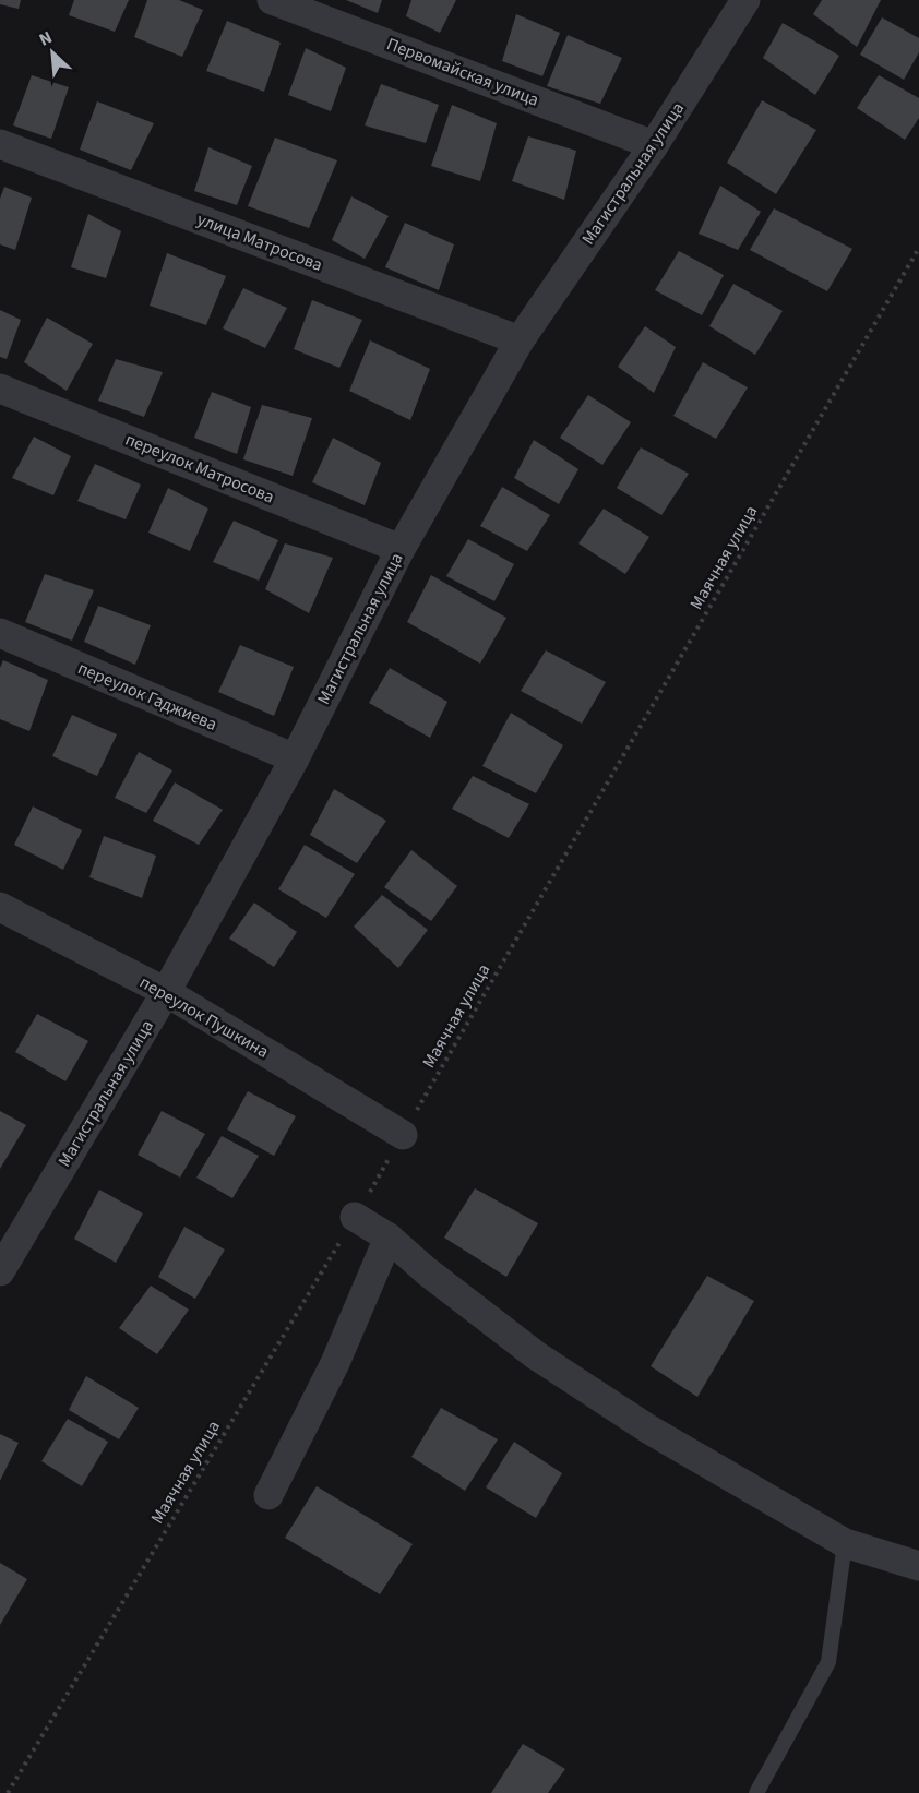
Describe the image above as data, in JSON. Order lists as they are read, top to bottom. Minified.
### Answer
{"streets":{"street":["Первомайская улица","Магистральная улица","улица Матросова","переулок Матросова","переулок Гаджиева","переулок Пушкина"],"path":["Маячная улица"]},"crossings":[["Первомайская улица","Магистральная улица"],["Магистральная улица","улица Матросова"],["Магистральная улица","переулок Матросова"],["Магистральная улица","переулок Гаджиева"],["Магистральная улица","переулок Пушкина"],["Маячная улица","переулок Пушкина"]],"north":"top left"}
